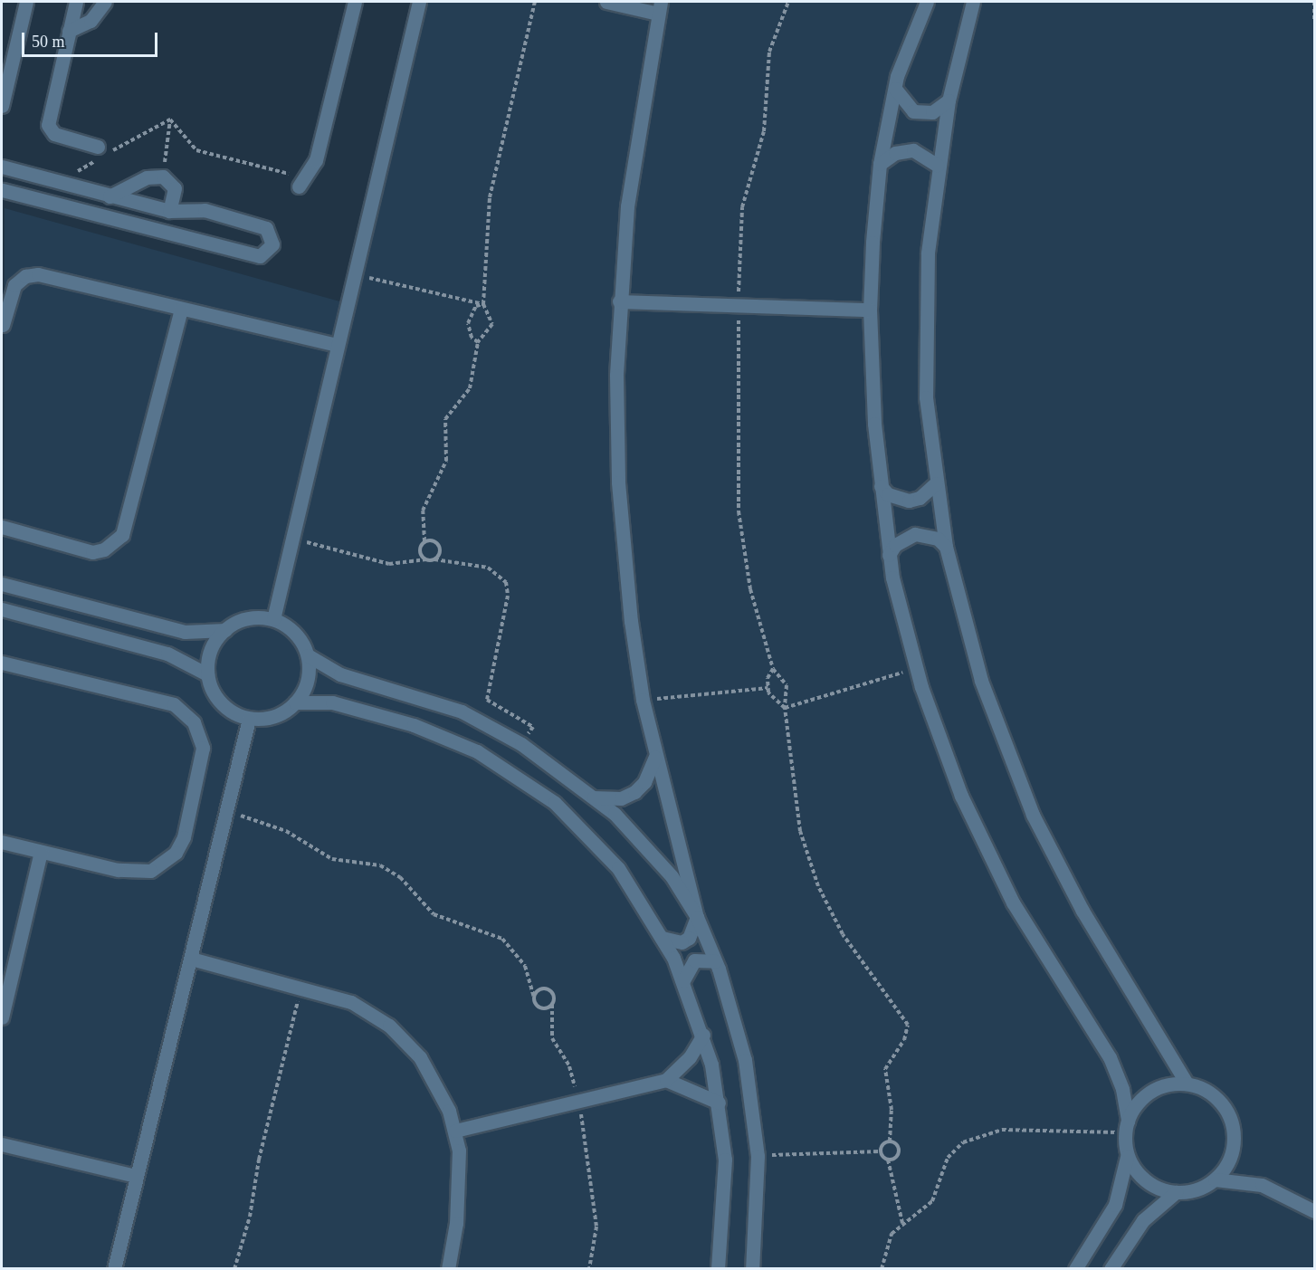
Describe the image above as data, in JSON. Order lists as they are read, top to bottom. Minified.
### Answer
{"scale_bar":"50 m"}
